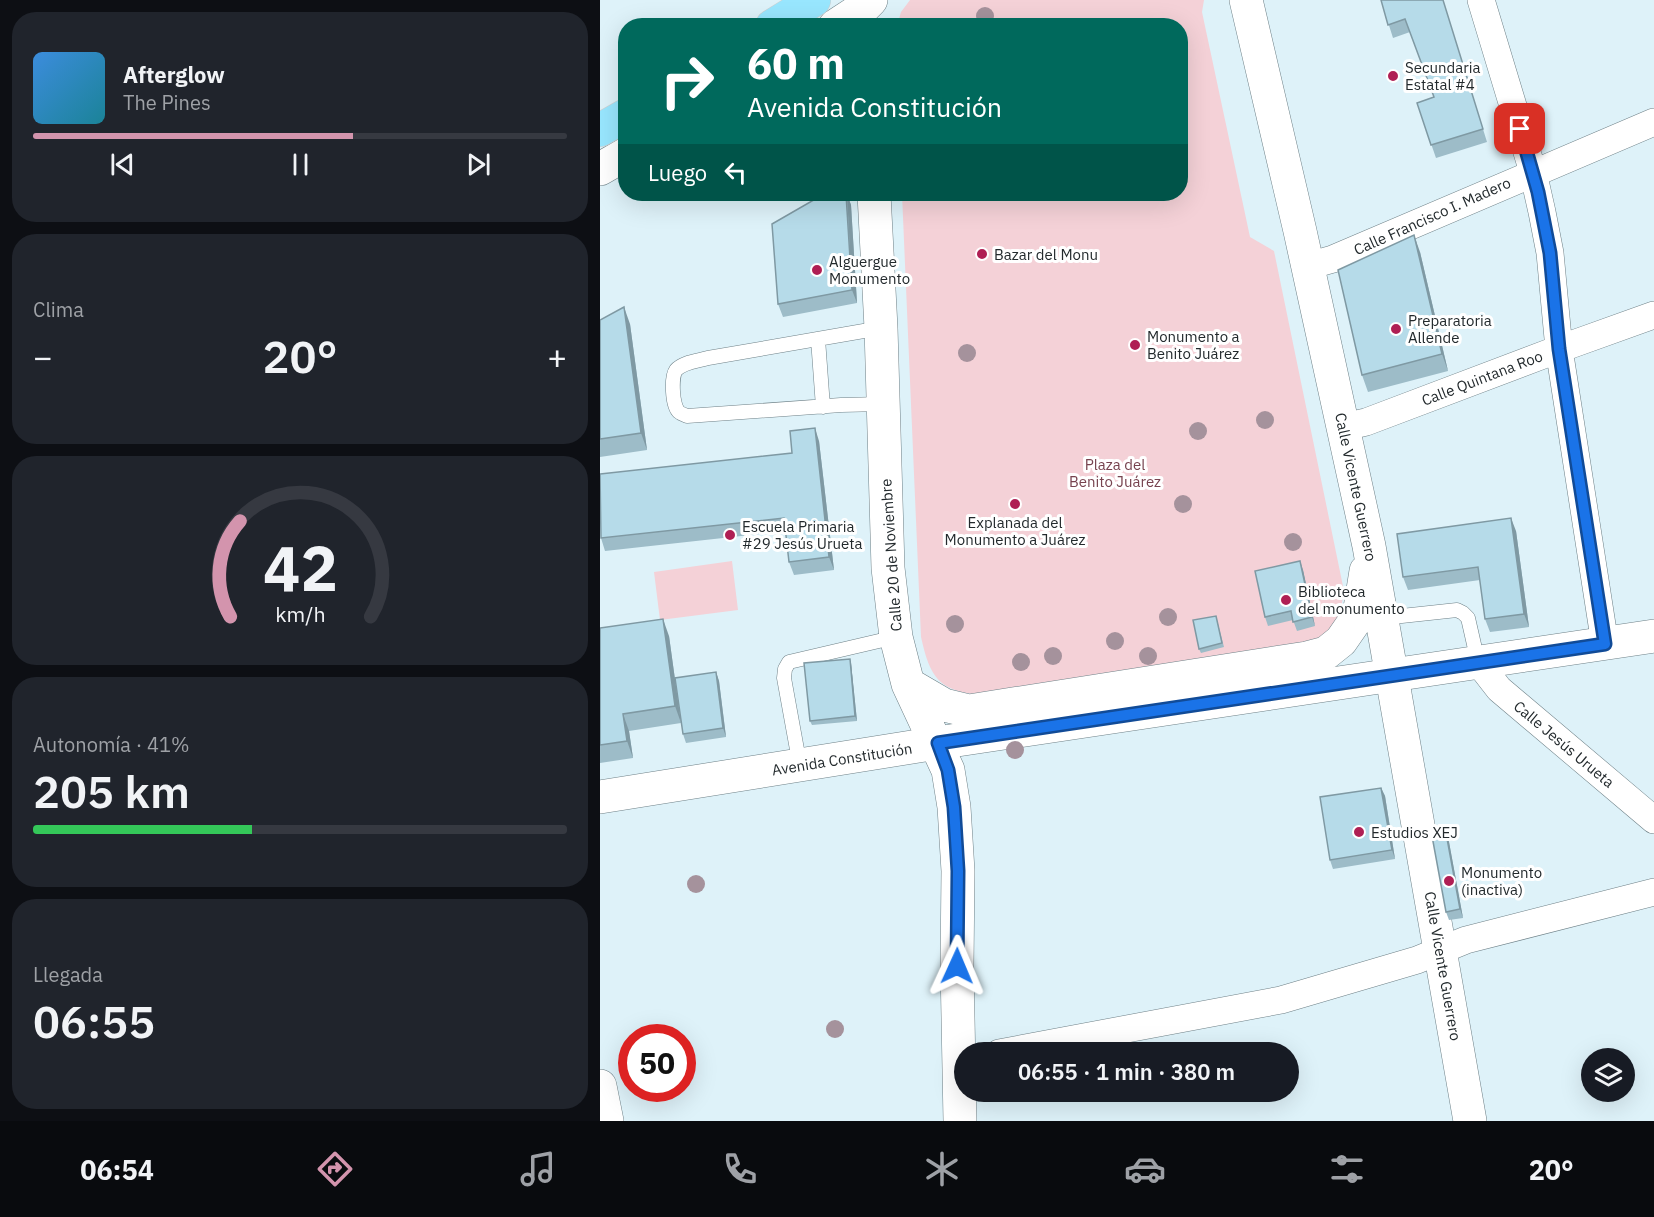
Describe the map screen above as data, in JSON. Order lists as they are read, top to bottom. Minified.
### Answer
{"streets":{"main road":["Calle Vicente Guerrero","Calle 20 de Noviembre","Avenida Constitución"],"street":["Calle Francisco I. Madero","Calle Quintana Roo","Calle Jesús Urueta"]},"crossings":[["Calle Francisco I. Madero","Calle Vicente Guerrero"],["Calle Quintana Roo","Calle Vicente Guerrero"],["Calle Vicente Guerrero","Avenida Constitución"],["Calle 20 de Noviembre","Avenida Constitución"],["Calle Jesús Urueta","Avenida Constitución"]],"parks":["Plaza del Benito Juárez"],"places":["Secundaria Estatal #4","Bazar del Monu","Alguergue Monumento","Preparatoria Allende","Monumento a Benito Juárez","Explanada del Monumento a Juárez","Escuela Primaria #29 Jesús Urueta","Biblioteca del monumento","Estudios XEJ","Monumento (inactiva)"],"page":{"turn":["60 m","Avenida Constitución"],"song":["Afterglow","The Pines"],"then":"Luego","tile":["Clima",["Autonomía · 41%","205 km"],["Llegada","06:55"]],"heat":["−","20°","+"],"limit":"50","trip":"06:55 · 1 min · 380 m","tabs":["06:54","20°"],"gauge":["42","km/h"]}}
